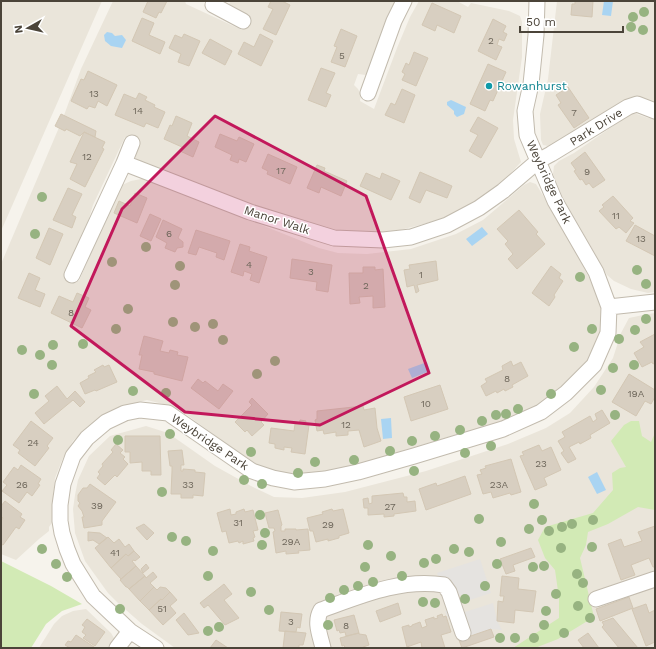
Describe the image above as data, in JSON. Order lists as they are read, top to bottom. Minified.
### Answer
{"streets":{"street":["Park Drive","Weybridge Park","Manor Walk"]},"crossings":[["Park Drive","Weybridge Park"],["Park Drive","Manor Walk"],["Weybridge Park","Manor Walk"]],"places":["Rowanhurst"],"house_numbers":["2","5","13","14","7","12","17","9","11","6","13","4","3","1","2","8","8","19A","10","12","24","23","26","33","23A","39","27","31","29","29A","41","51","3","8"],"scale_bar":"50 m","north":"left"}
